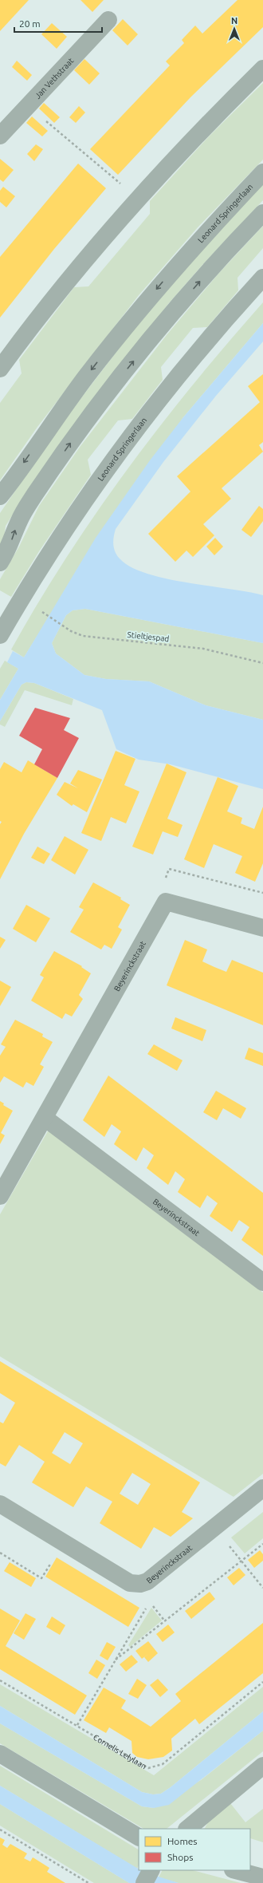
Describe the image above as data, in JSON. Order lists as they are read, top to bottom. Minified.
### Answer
{"streets":{"street":["Jan Vethstraat","Leonard Springerlaan","Beyerinckstraat"],"path":["Stieltjespad","Cornelis Lelylaan"]},"legend":["Homes","Shops"],"scale_bar":"20 m","north":"top"}
